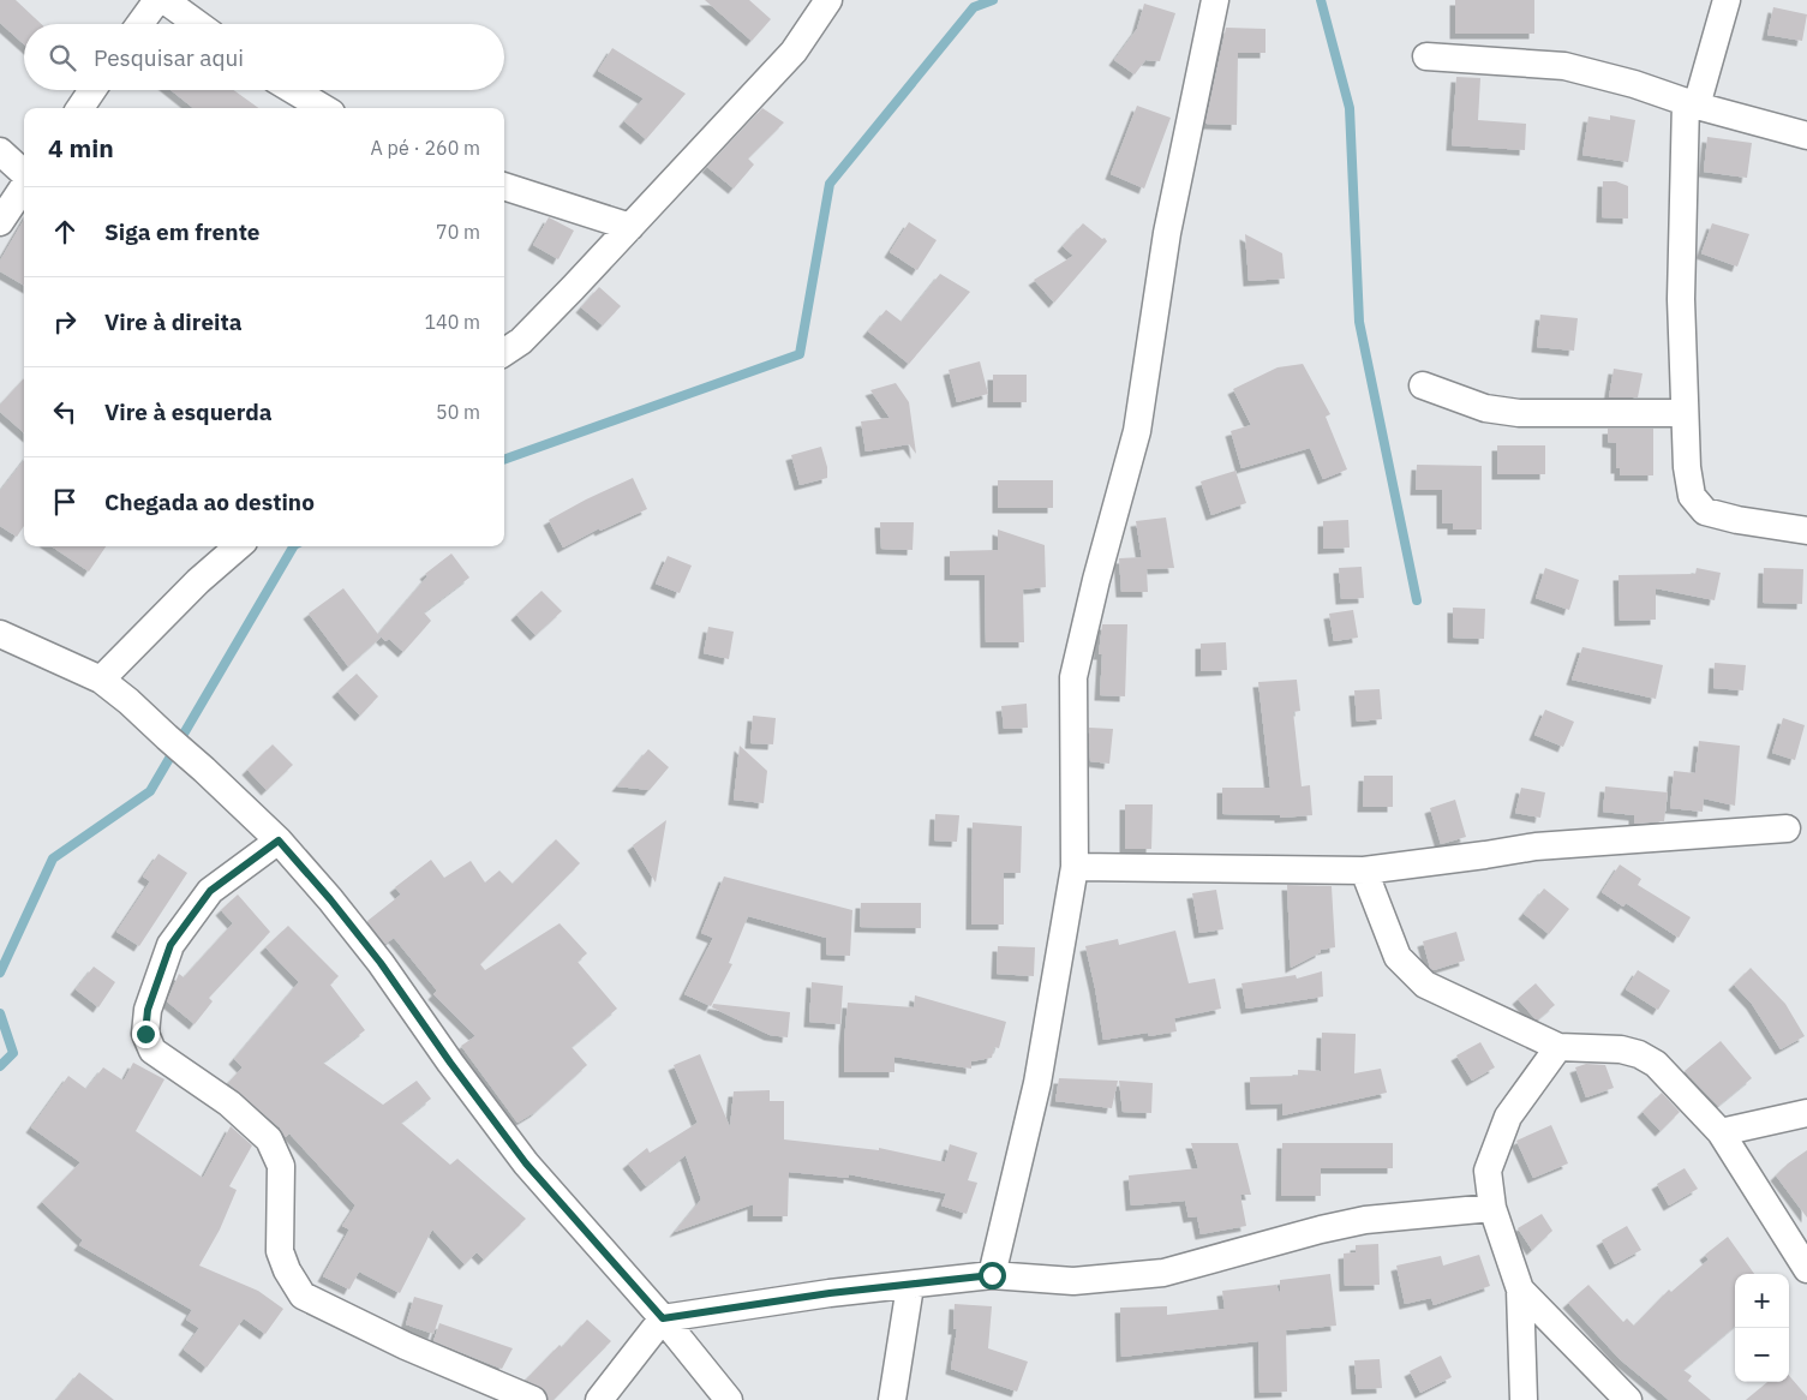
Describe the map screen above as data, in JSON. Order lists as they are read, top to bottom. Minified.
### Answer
{"page":{"search":"Pesquisar aqui","heading":["4 min","A pé · 260 m"],"list":[["Siga em frente","70 m"],["Vire à direita","140 m"],["Vire à esquerda","50 m"],"Chegada ao destino"],"map_buttons":["+","−"]}}
